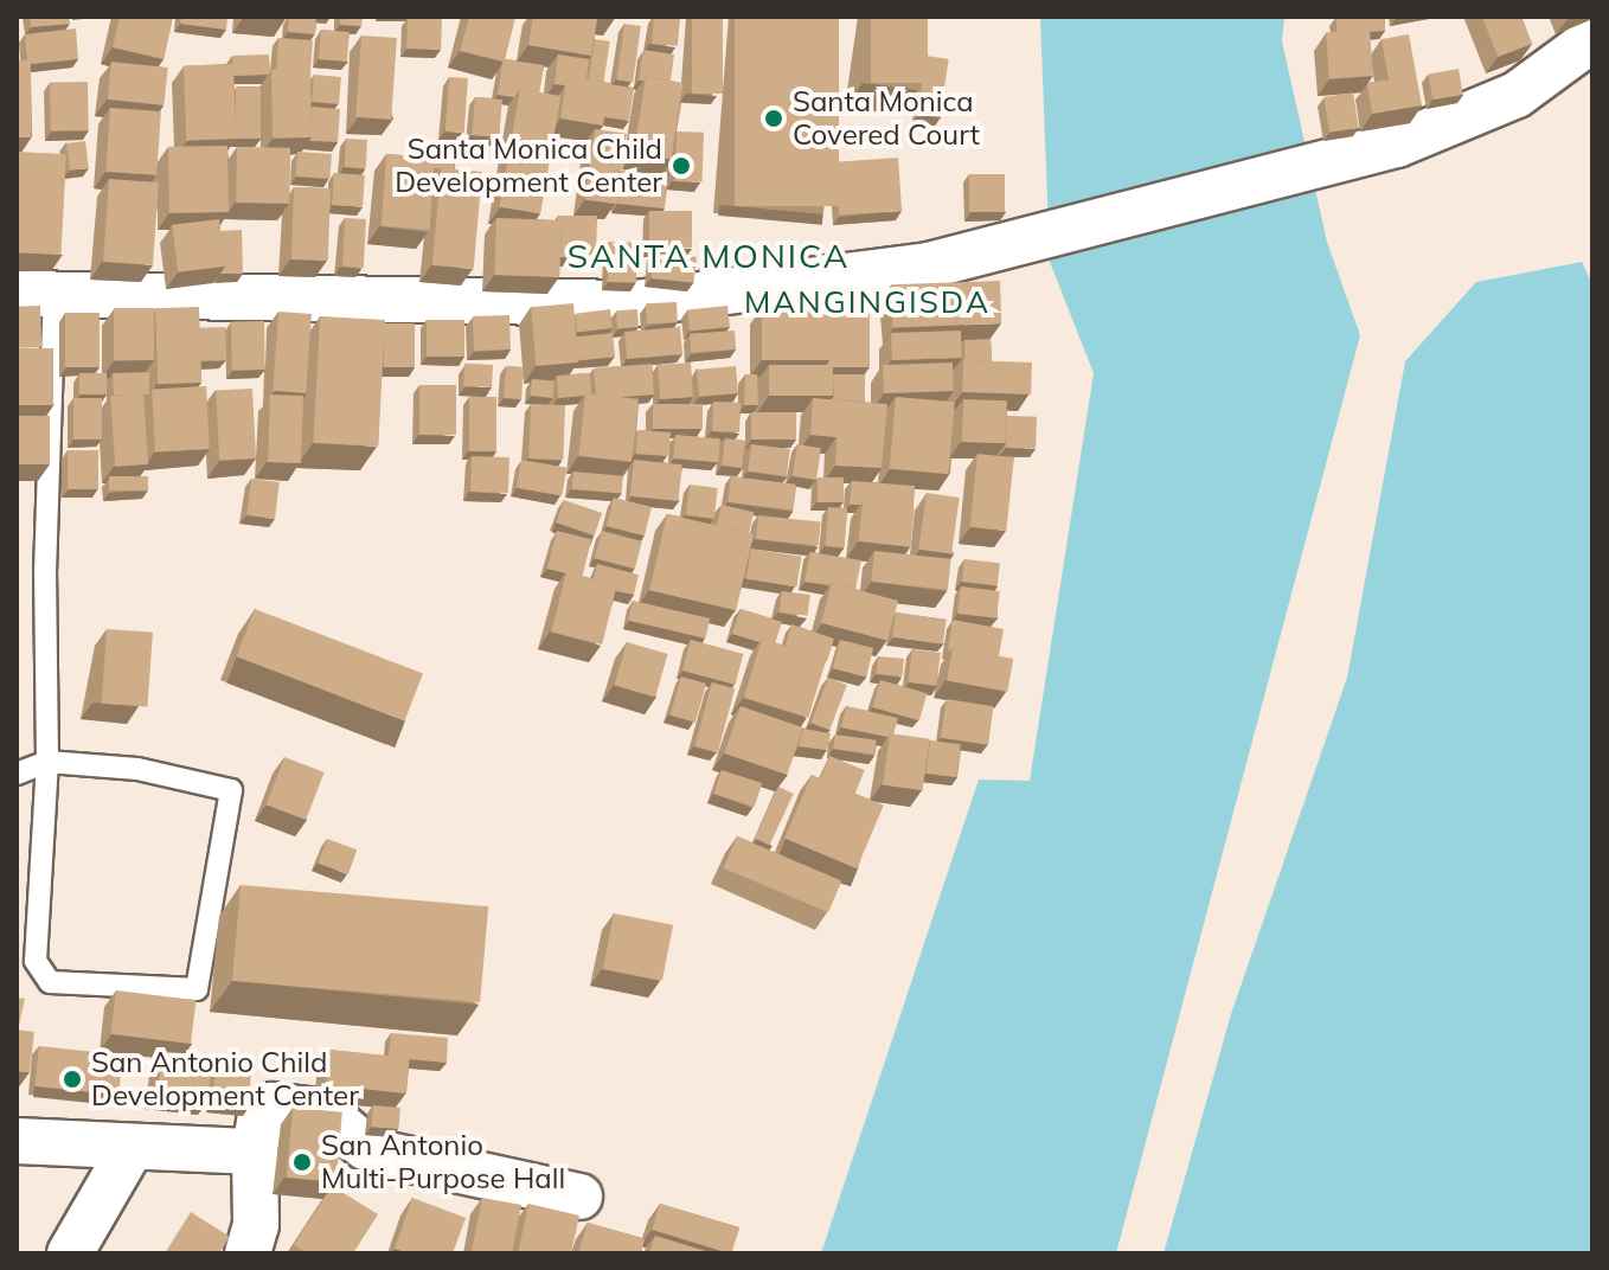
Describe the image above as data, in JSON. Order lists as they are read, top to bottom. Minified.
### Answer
{"districts":["SANTA MONICA","MANGINGISDA"],"places":["Santa Monica Covered Court","Santa Monica Child Development Center","San Antonio Child Development Center","San Antonio Multi-Purpose Hall"]}
